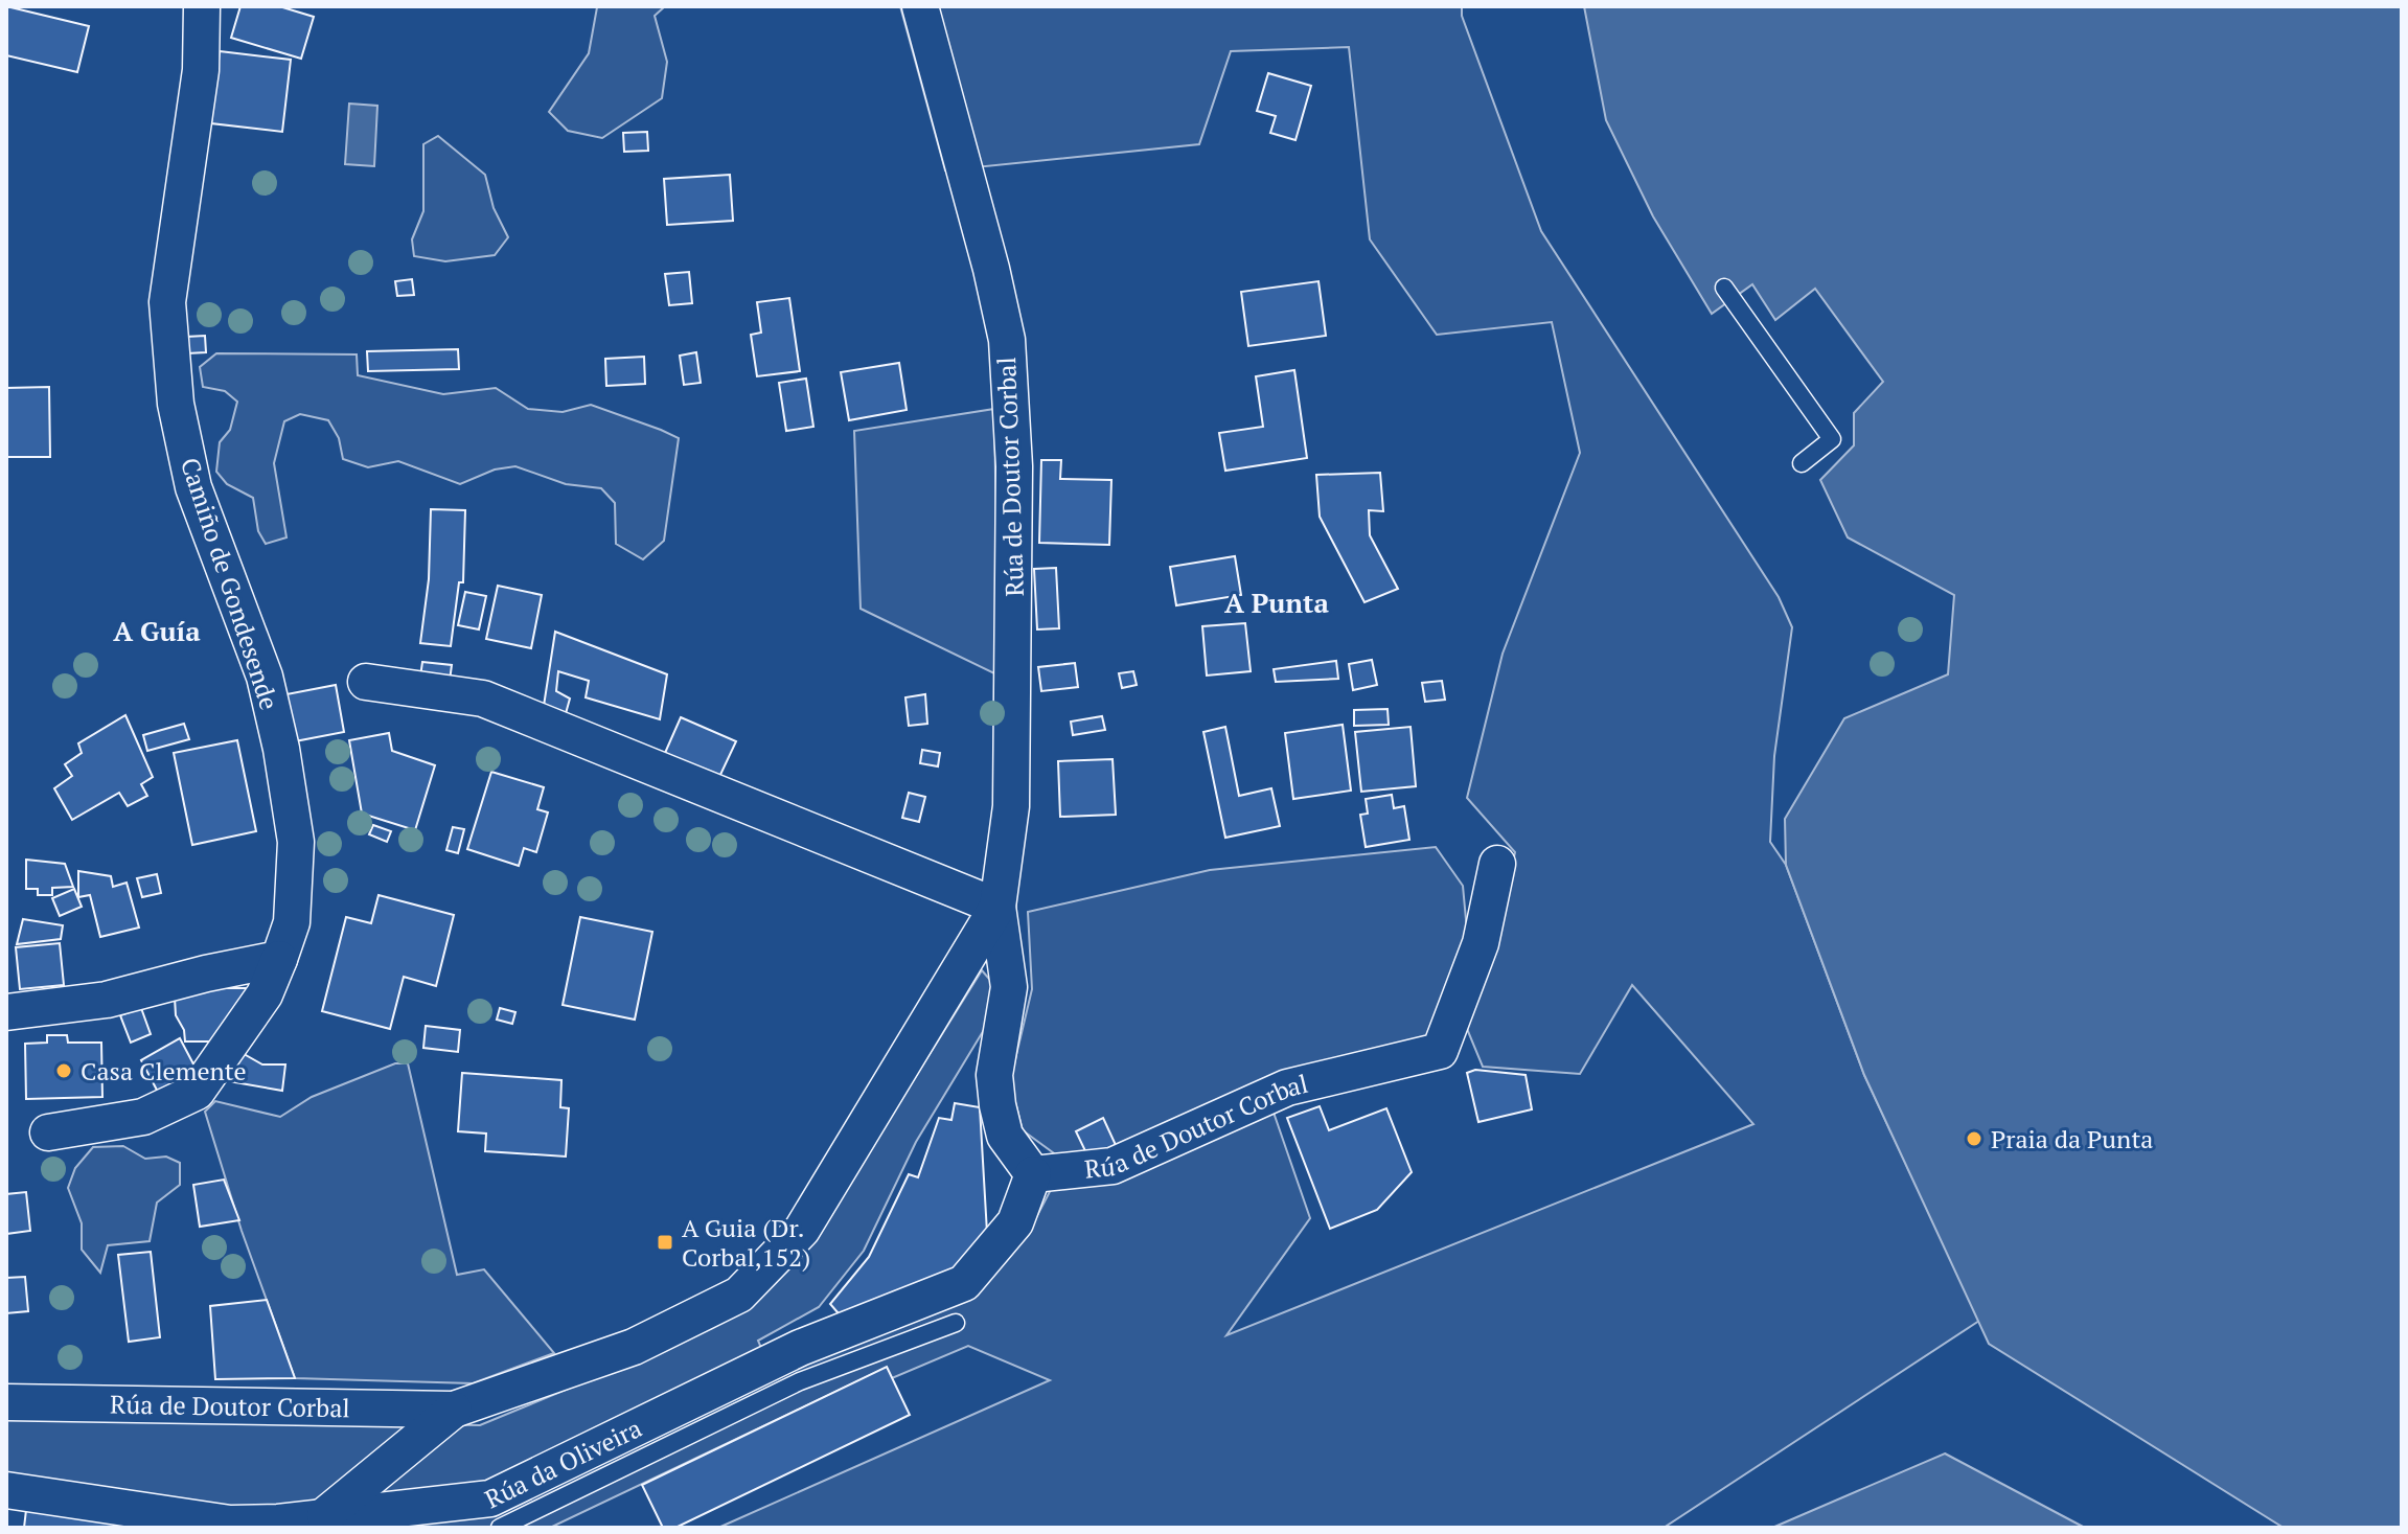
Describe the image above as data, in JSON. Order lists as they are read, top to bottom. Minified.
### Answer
{"streets":{"street":["Rúa de Doutor Corbal","Camiño de Gondesende","Rúa da Oliveira"]},"crossings":[["Rúa de Doutor Corbal","Rúa da Oliveira"]],"districts":["A Punta","A Guía"],"places":{"other":["Casa Clemente","Praia da Punta"],"transit":["A Guia (Dr. Corbal,152)"]}}
